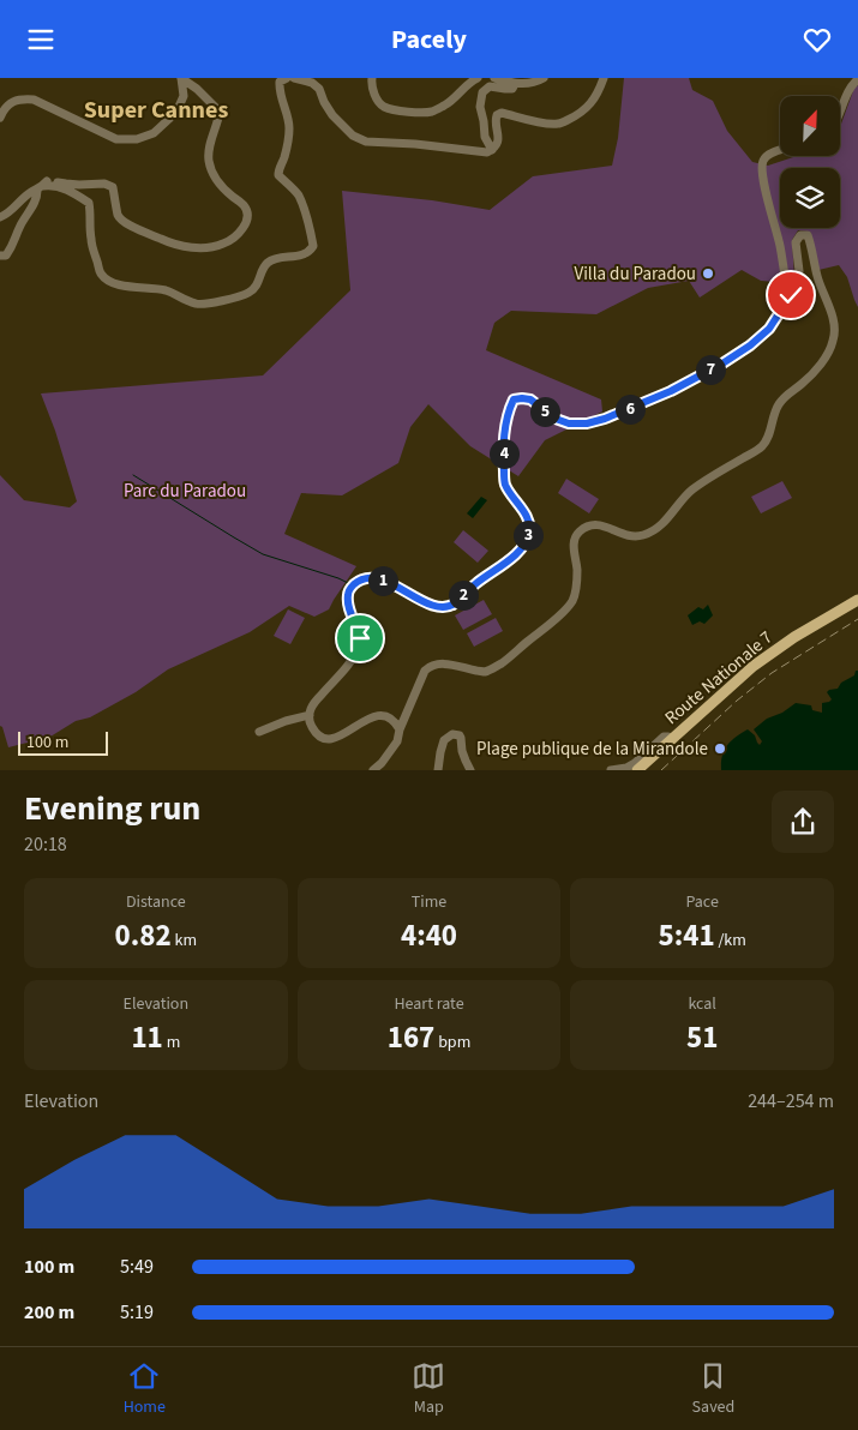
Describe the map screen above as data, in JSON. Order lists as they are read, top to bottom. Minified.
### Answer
{"streets":{"main road":["Route Nationale 7"]},"districts":["Super Cannes"],"parks":["Parc du Paradou"],"places":["Villa du Paradou","Plage publique de la Mirandole"],"scale_bar":"100 m","north":"top right","page":{"header":"Pacely","pins":["7","6","5","4","3","1","2"],"scale":"100 m","heading":["Evening run","20:18"],"stats":[["Distance","0.82 km"],["Time","4:40"],["Pace","5:41 /km"],["Elevation","11 m"],["Heart rate","167 bpm"],["kcal","51"]],"chart":["Elevation","244–254 m"],"list":[{"name":"100 m","note":"5:49"},{"name":"200 m","note":"5:19"}],"tabs":["Home","Map","Saved"]}}
